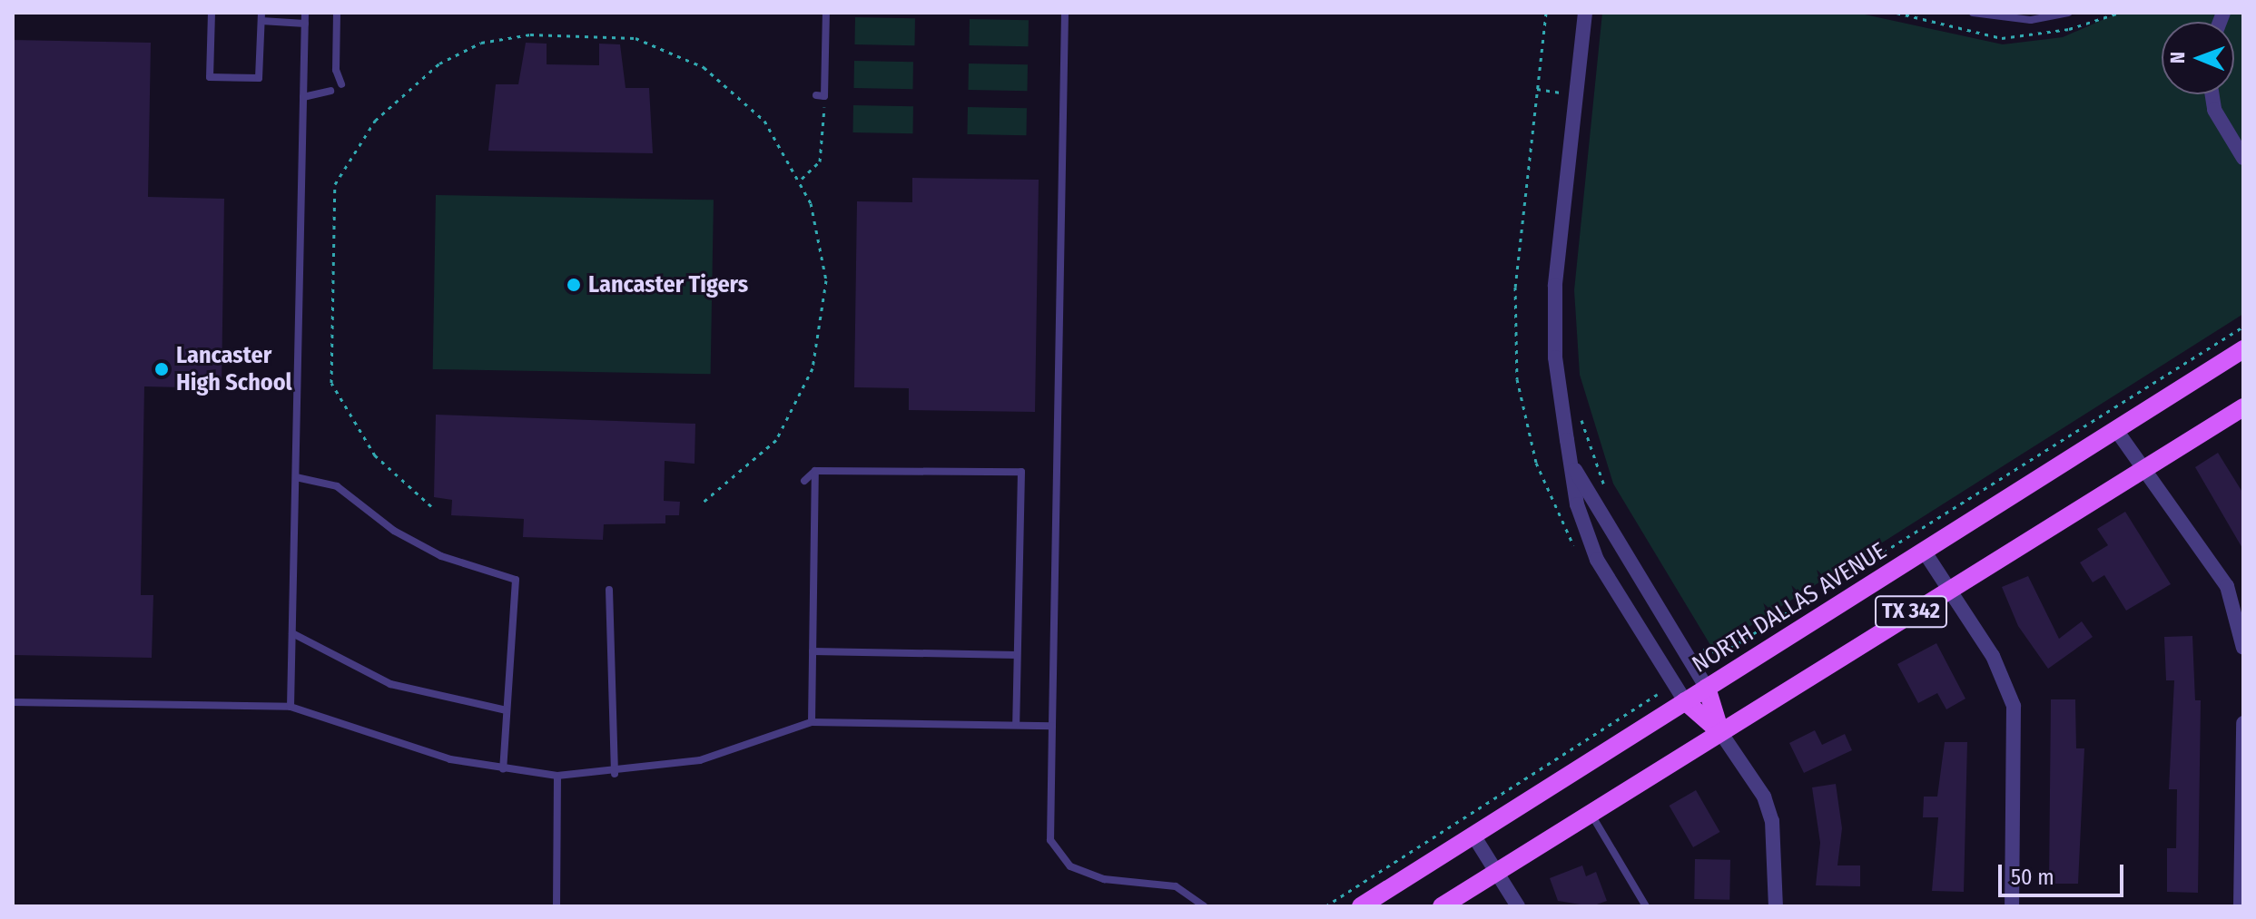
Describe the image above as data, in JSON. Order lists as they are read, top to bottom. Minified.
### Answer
{"streets":{"main road":["NORTH DALLAS AVENUE","TX 342"]},"places":["Lancaster Tigers","Lancaster High School"],"scale_bar":"50 m","north":"left"}
